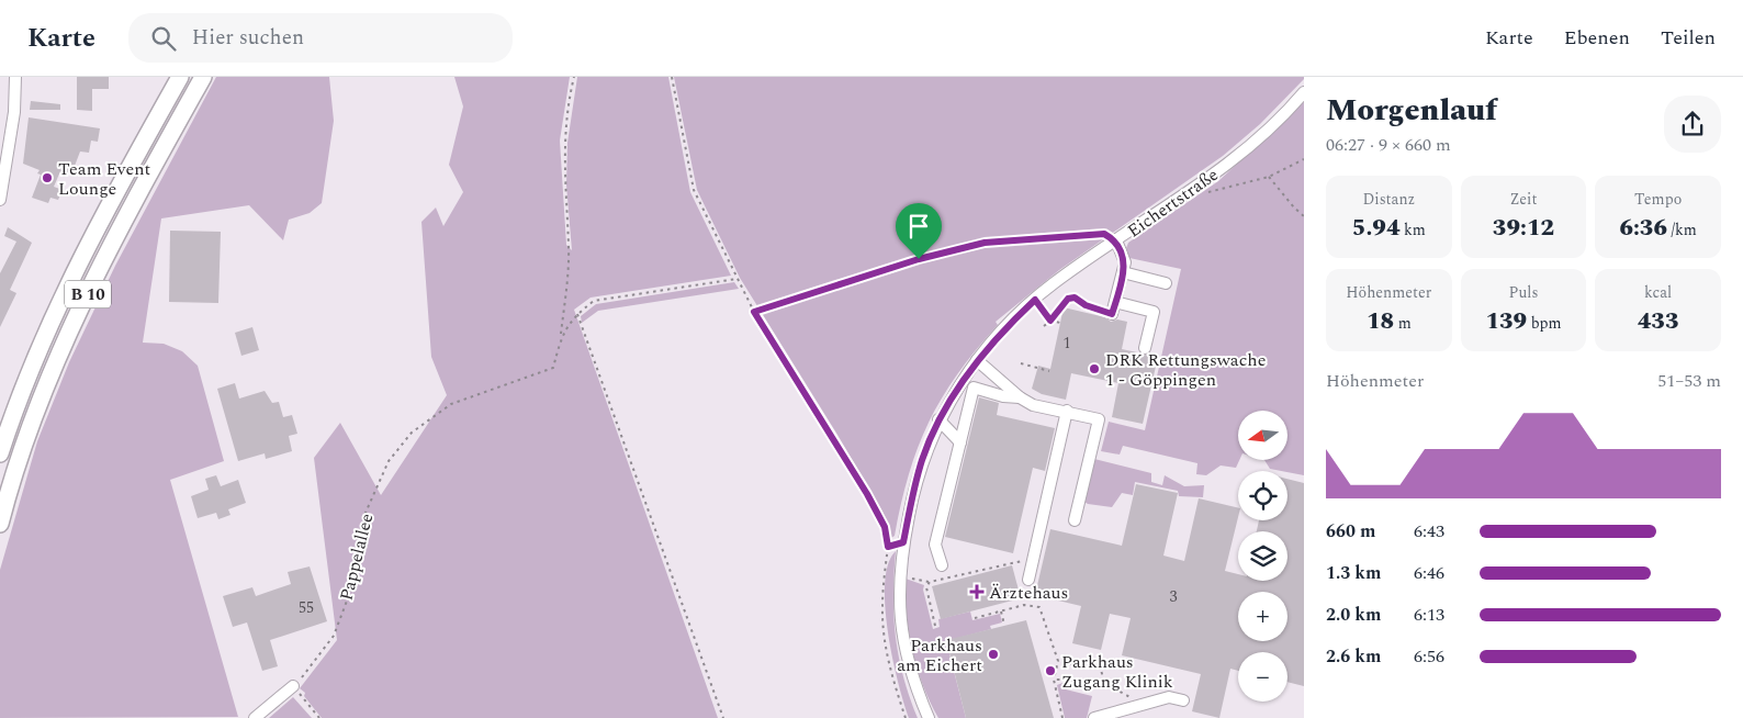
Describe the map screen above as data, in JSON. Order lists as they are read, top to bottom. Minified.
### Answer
{"streets":{"highway":["B 10"],"street":["Eichertstraße"],"path":["Pappelallee"]},"places":{"other":["Team Event Lounge","DRK Rettungswache 1 - Göppingen","Parkhaus am Eichert","Parkhaus Zugang Klinik"],"health":["Ärztehaus"]},"house_numbers":["1","3","55"],"north":"left","page":{"header":"Karte","search":"Hier suchen","nav":["Karte","Ebenen","Teilen"],"heading":["Morgenlauf","06:27 · 9 × 660 m"],"stats":[["Distanz","5.94 km"],["Zeit","39:12"],["Tempo","6:36 /km"],["Höhenmeter","18 m"],["Puls","139 bpm"],["kcal","433"]],"chart":["Höhenmeter","51–53 m"],"map_buttons":["+","−"],"list":[{"name":"660 m","note":"6:43"},{"name":"1.3 km","note":"6:46"},{"name":"2.0 km","note":"6:13"},{"name":"2.6 km","note":"6:56"}]}}
